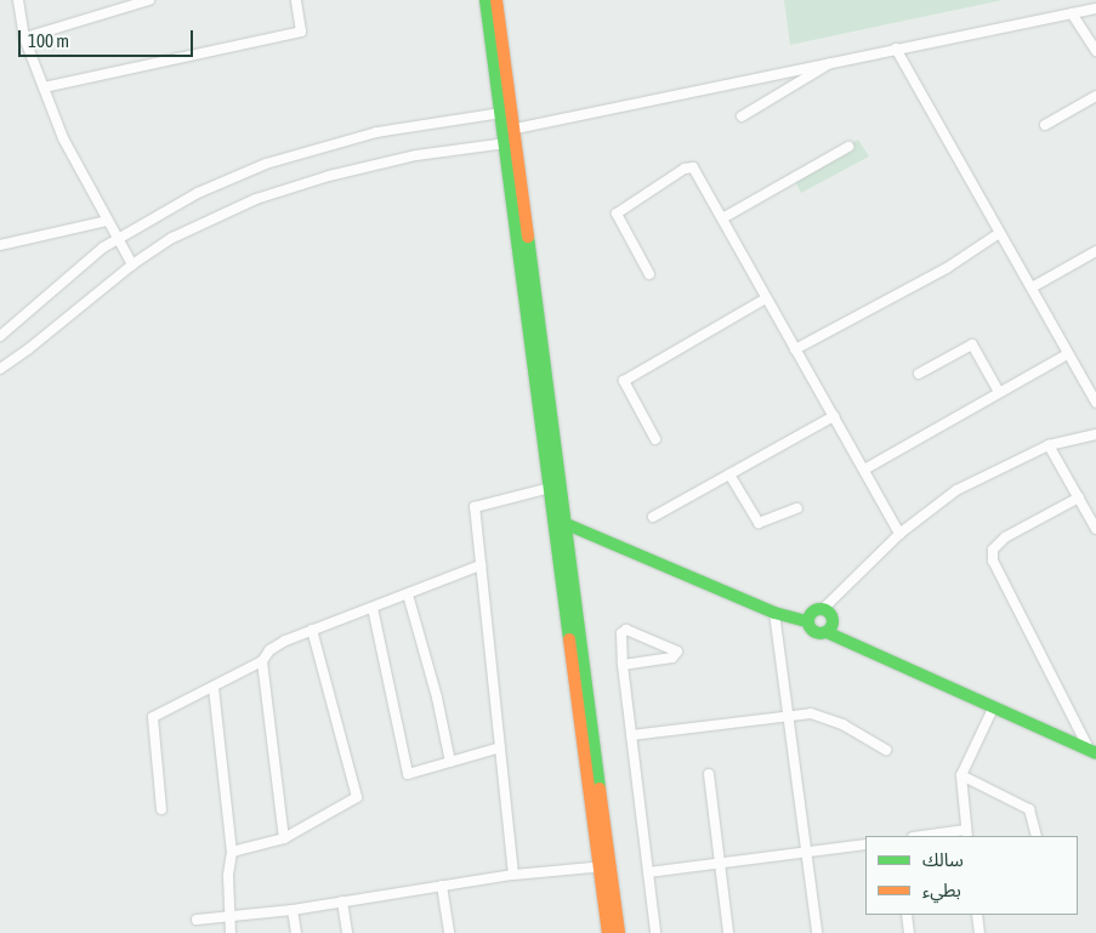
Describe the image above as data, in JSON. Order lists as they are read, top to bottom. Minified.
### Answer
{"legend":["سالك","بطيء"],"scale_bar":"100 m"}
